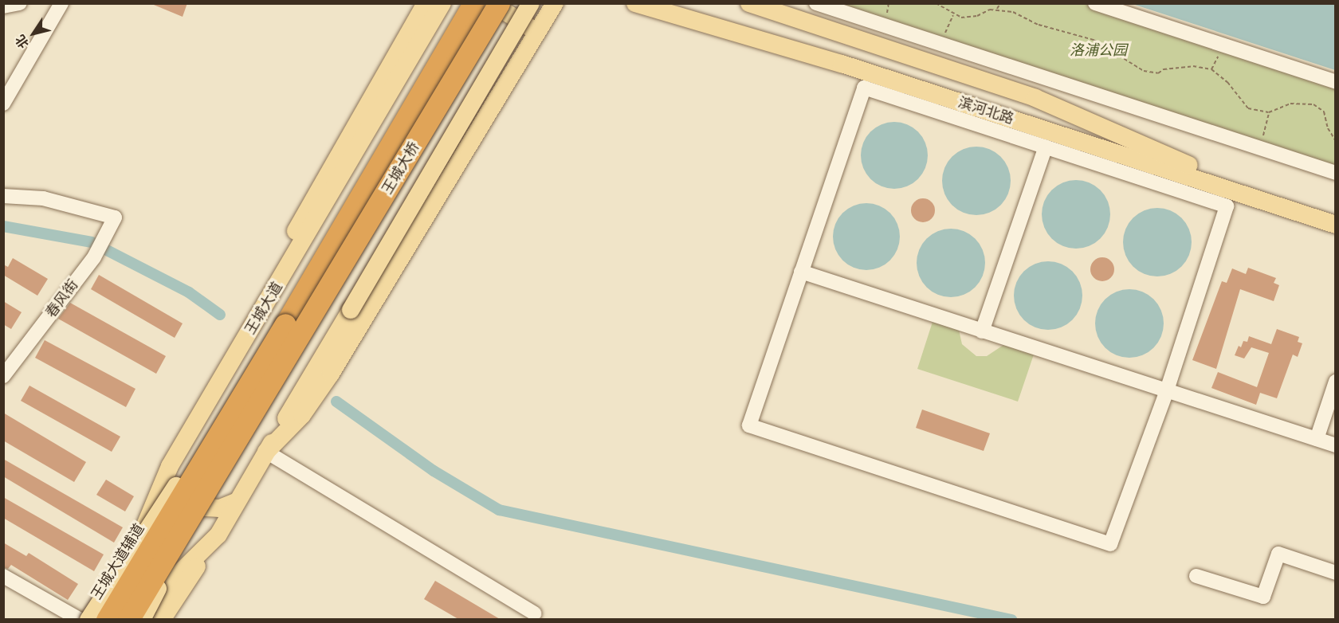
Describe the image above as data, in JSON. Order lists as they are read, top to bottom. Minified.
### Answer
{"streets":{"highway":["王城大桥","王城大道"],"main road":["滨河北路","王城大道辅道"],"street":["春风街"]},"crossings":[["王城大桥","王城大道"],["王城大道","王城大道辅道"]],"parks":["洛浦公园"],"north":"bottom left"}
